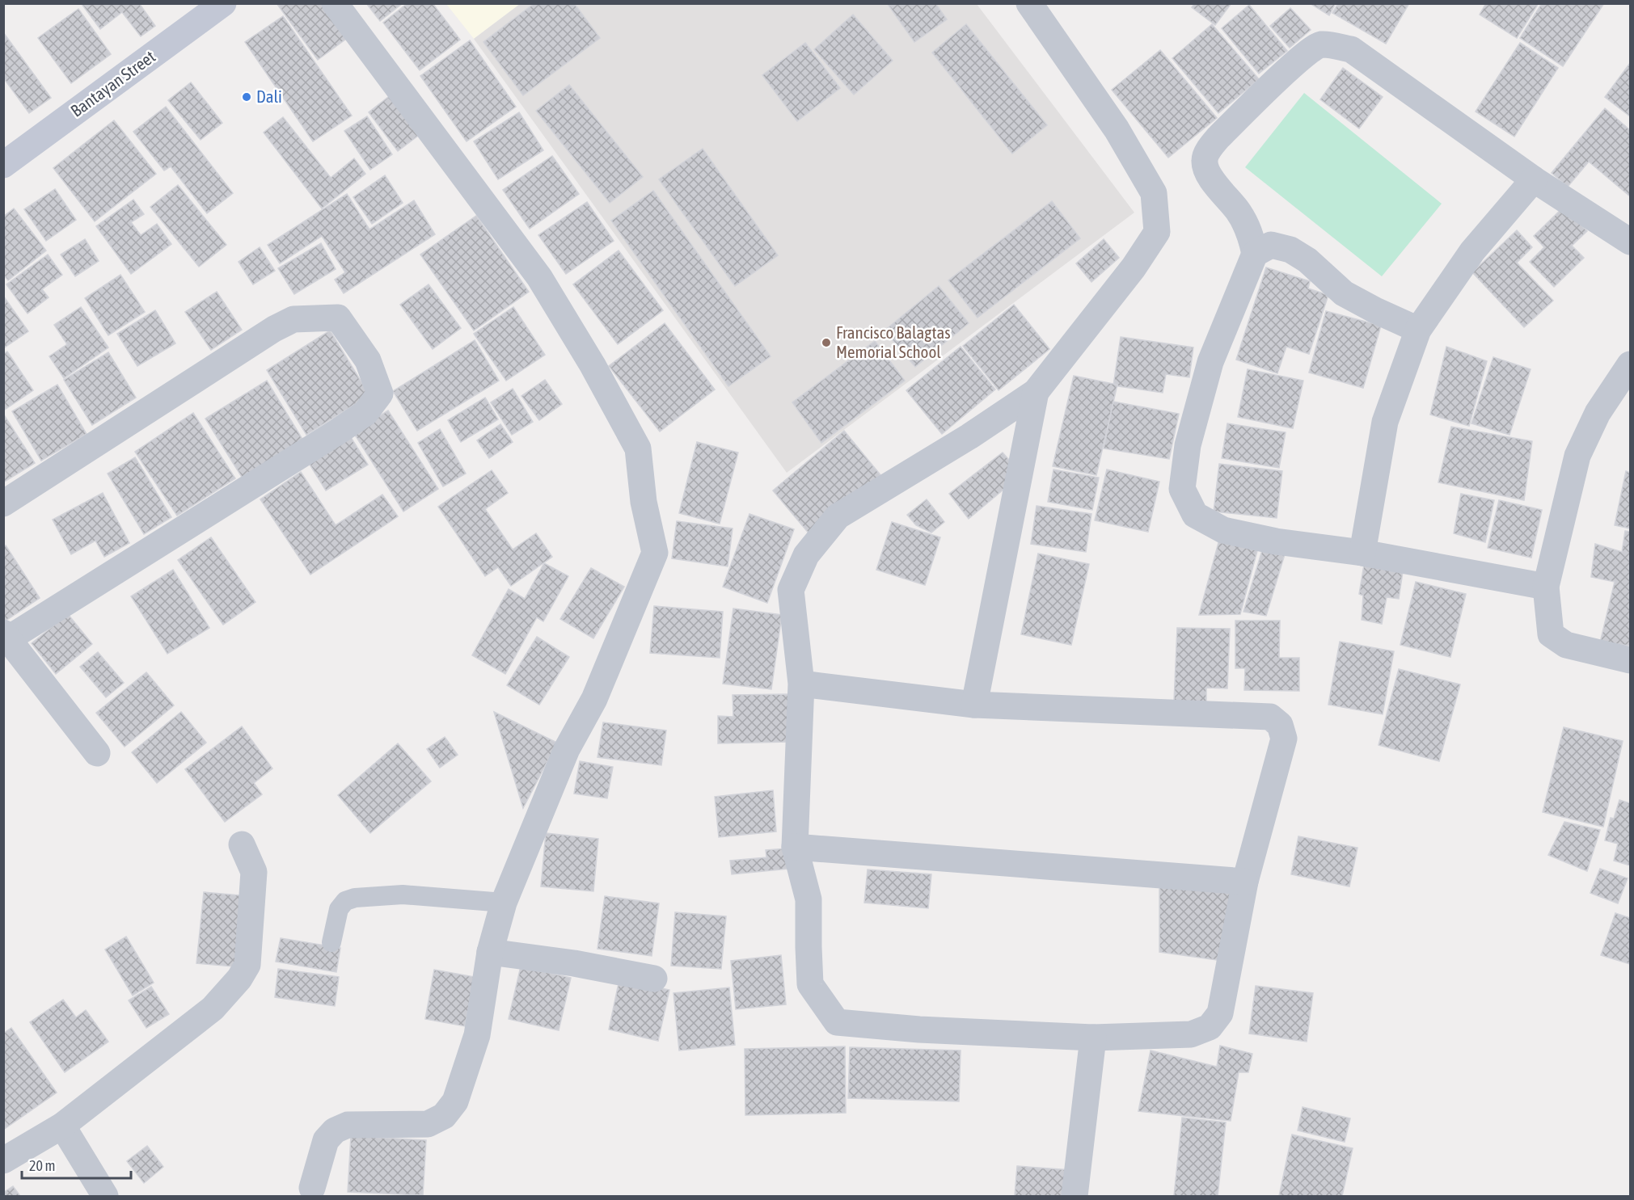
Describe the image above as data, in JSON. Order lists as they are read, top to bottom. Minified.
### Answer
{"streets":{"main road":["Bantayan Street"]},"places":["Dali","Francisco Balagtas Memorial School"],"scale_bar":"20 m"}
